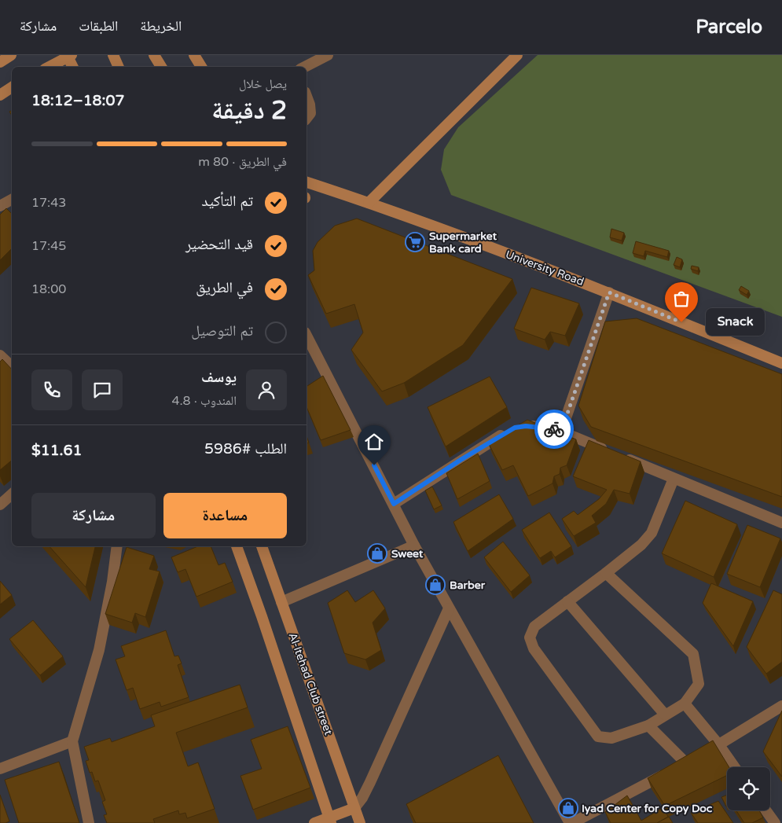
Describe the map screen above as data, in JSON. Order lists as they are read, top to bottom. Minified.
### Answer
{"streets":{"main road":["University Road","Al-Itehad Club street"]},"places":{"supermarket":["Supermarket Bank card"],"other":["Snack"],"shop":["Sweet","Barber","Iyad Center for Copy Doc"]},"page":{"header":"Parcelo","nav":["الخريطة","الطبقات","مشاركة"],"heading":["2 دقيقة","يصل خلال","18:07–18:12"],"panel":["يوسف","المندوب · 4.8","الطلب #5986","$11.61"],"bar":"في الطريق · 80 m","list":[["تم التأكيد","17:43"],["قيد التحضير","17:45"],["في الطريق","18:00"],"تم التوصيل"],"bubble":"Snack","buttons":["مساعدة","مشاركة"]}}
